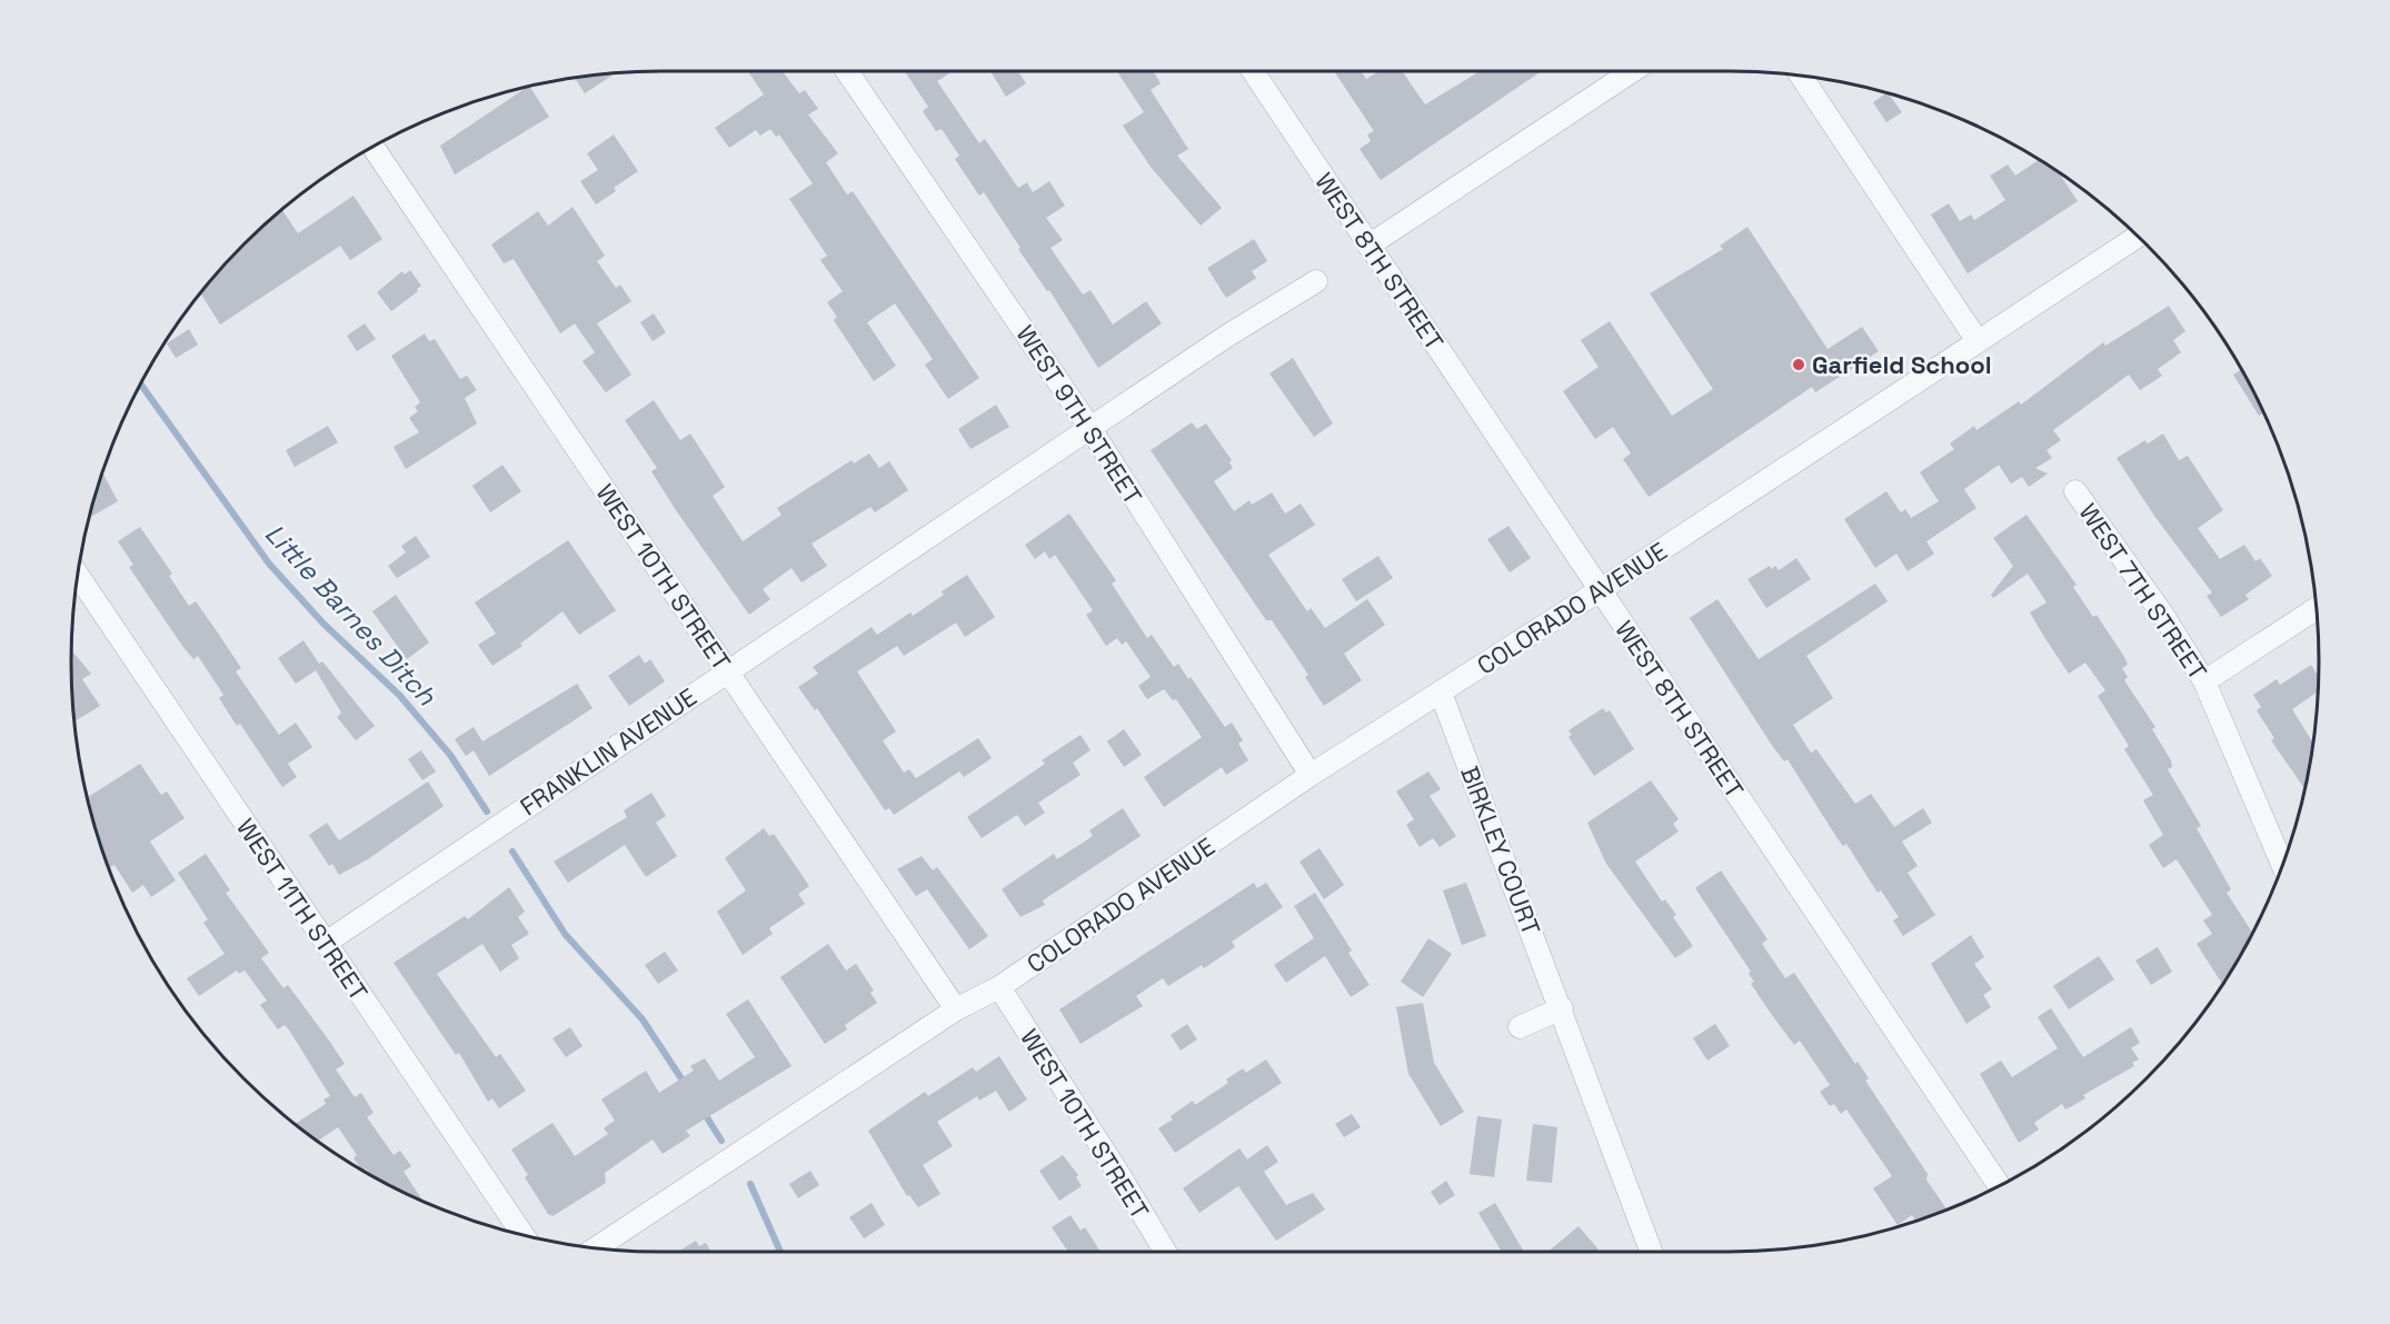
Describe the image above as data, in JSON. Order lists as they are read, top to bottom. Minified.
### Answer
{"streets":{"street":["WEST 8TH STREET","WEST 9TH STREET","WEST 10TH STREET","WEST 7TH STREET","COLORADO AVENUE","FRANKLIN AVENUE","BIRKLEY COURT","WEST 11TH STREET"]},"crossings":[["WEST 8TH STREET","COLORADO AVENUE"],["WEST 9TH STREET","COLORADO AVENUE"],["WEST 9TH STREET","FRANKLIN AVENUE"],["WEST 10TH STREET","COLORADO AVENUE"],["WEST 10TH STREET","FRANKLIN AVENUE"],["COLORADO AVENUE","BIRKLEY COURT"],["FRANKLIN AVENUE","WEST 11TH STREET"]],"water":["Little Barnes Ditch"],"places":["Garfield School"]}
